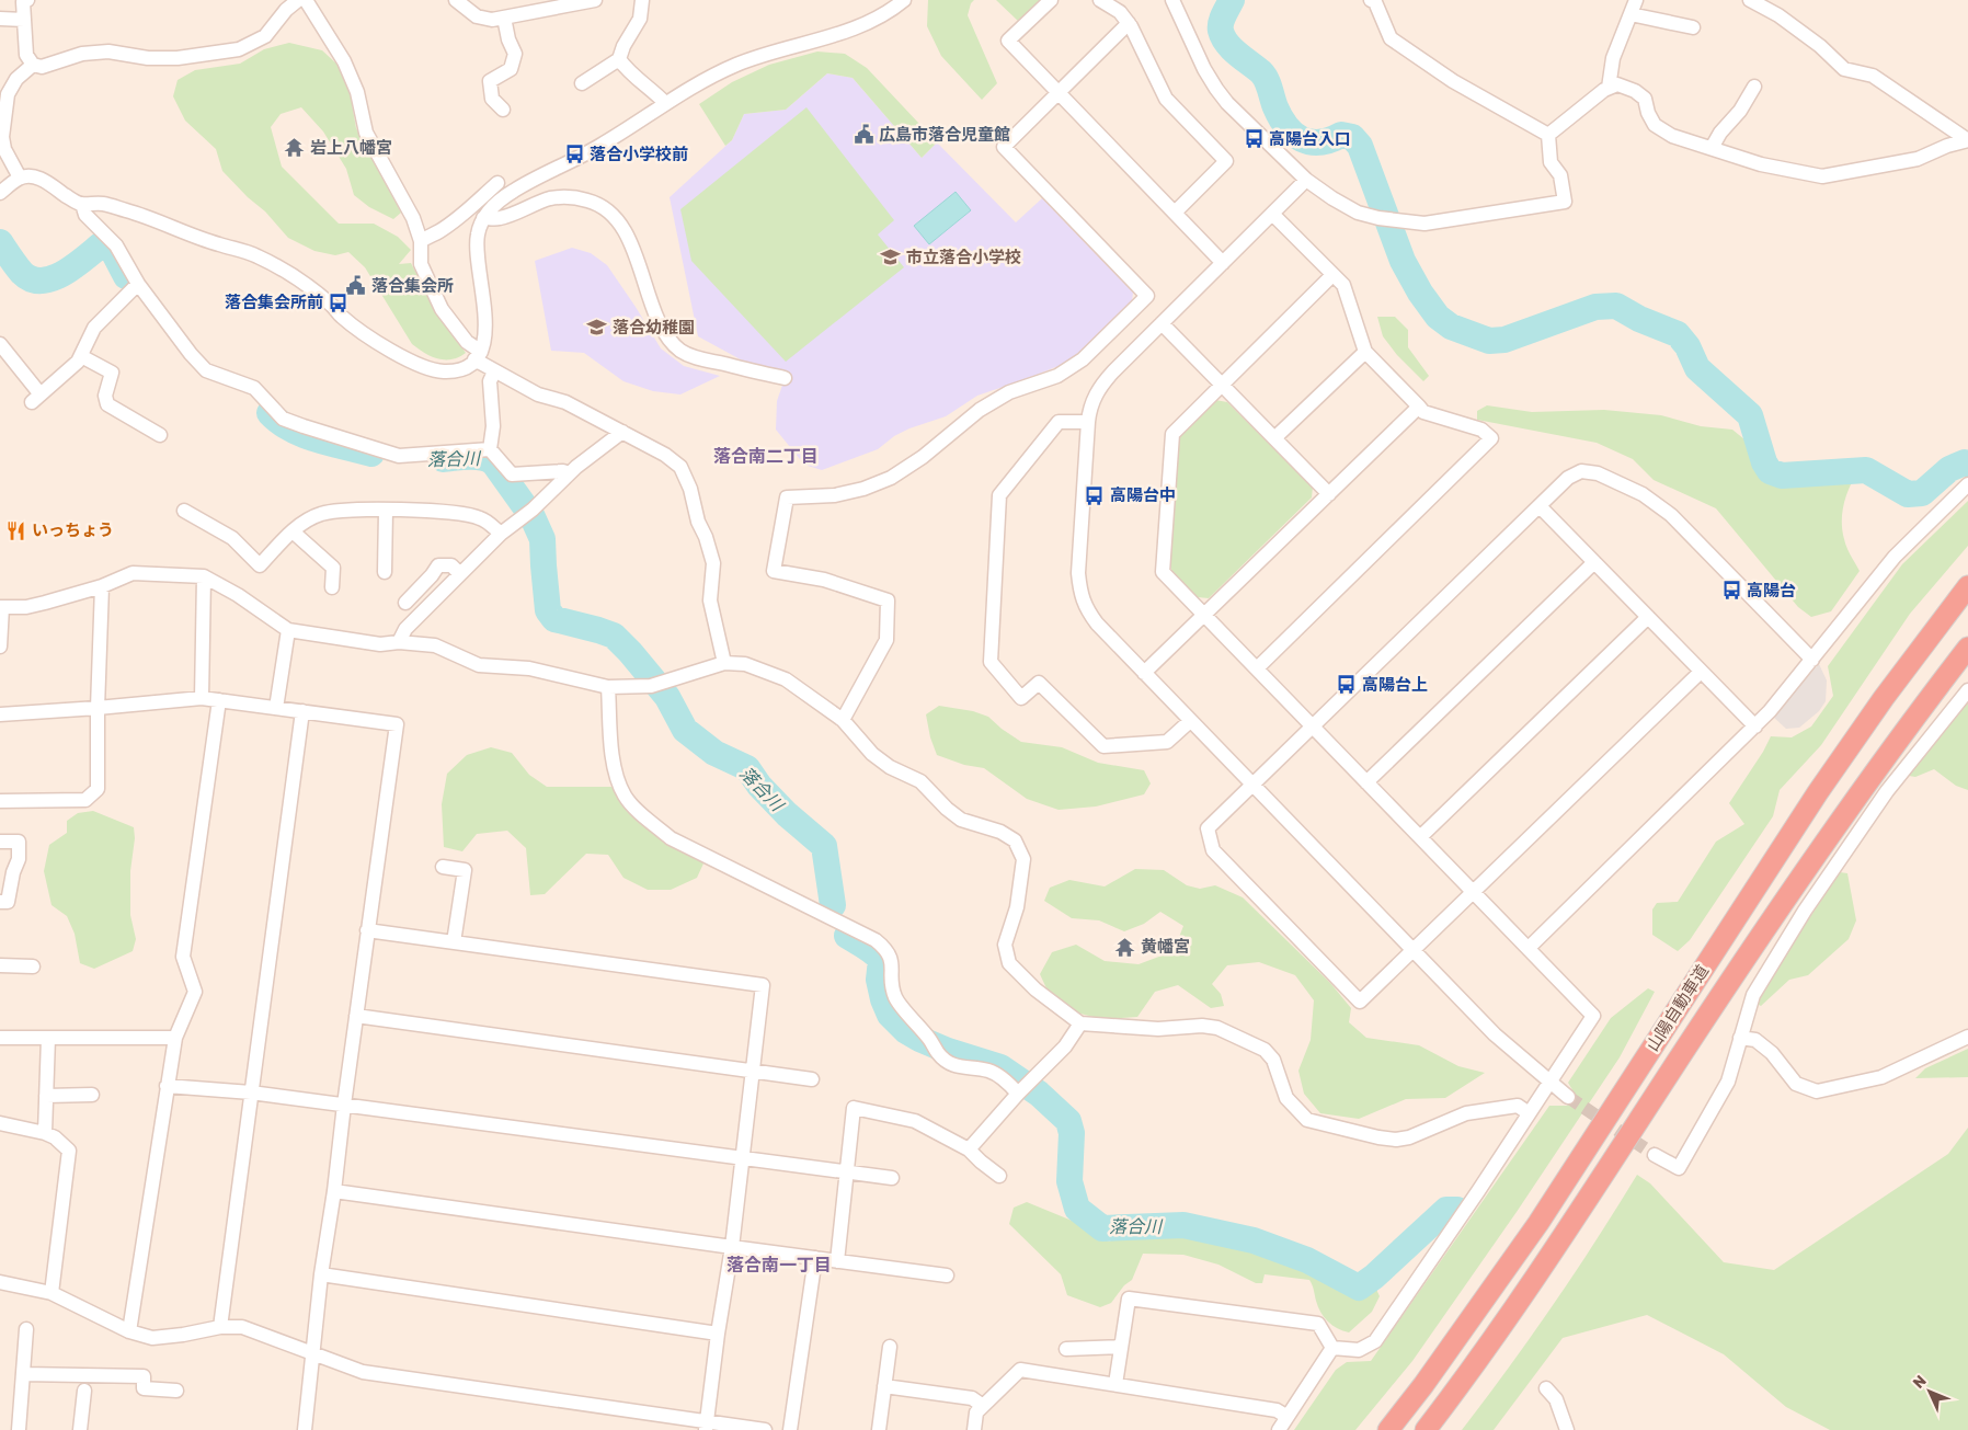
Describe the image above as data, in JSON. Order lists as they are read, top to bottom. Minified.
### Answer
{"streets":{"highway":["山陽自動車道"]},"districts":["落合南二丁目","落合南一丁目"],"water":["落合川"],"places":{"public building":["広島市落合児童館","落合集会所"],"bus stop":["高陽台入口","落合小学校前","落合集会所前","高陽台中","高陽台","高陽台上"],"temple":["岩上八幡宮","黄幡宮"],"school or university":["市立落合小学校","落合幼稚園"],"restaurant":["いっちょう"]},"north":"top left"}
